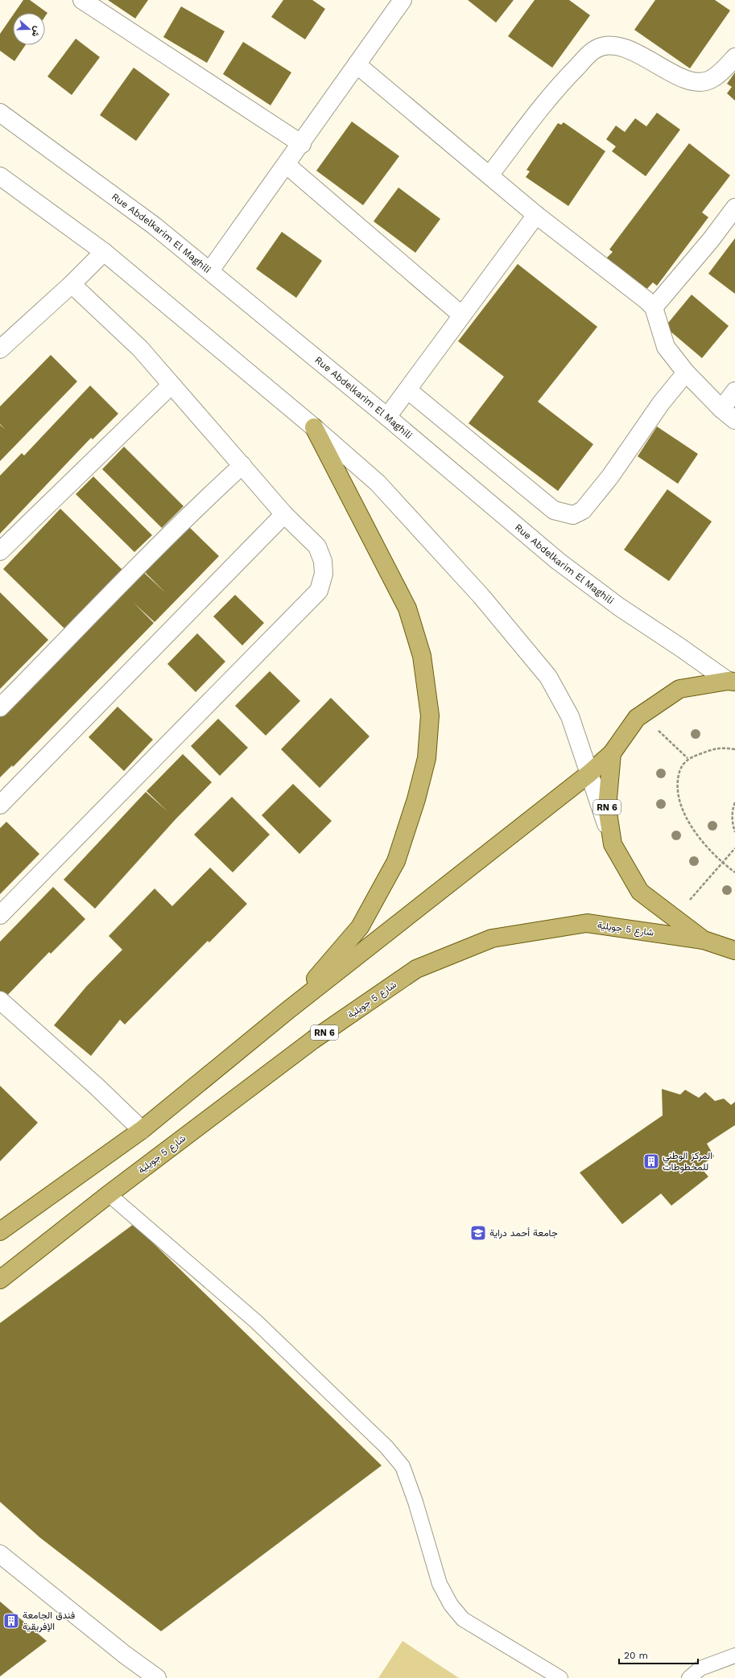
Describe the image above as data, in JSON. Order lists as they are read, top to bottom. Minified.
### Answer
{"streets":{"main road":["RN 6","شارع 5 جويلية"],"street":["Rue Abdelkarim El Maghili"]},"crossings":[["RN 6","شارع 5 جويلية"]],"places":{"building":["المركز الوطني للمخطوطات","فندق الجامعة الإفريقية"],"school or university":["جامعة أحمد دراية"]},"scale_bar":"20 m","north":"right"}
